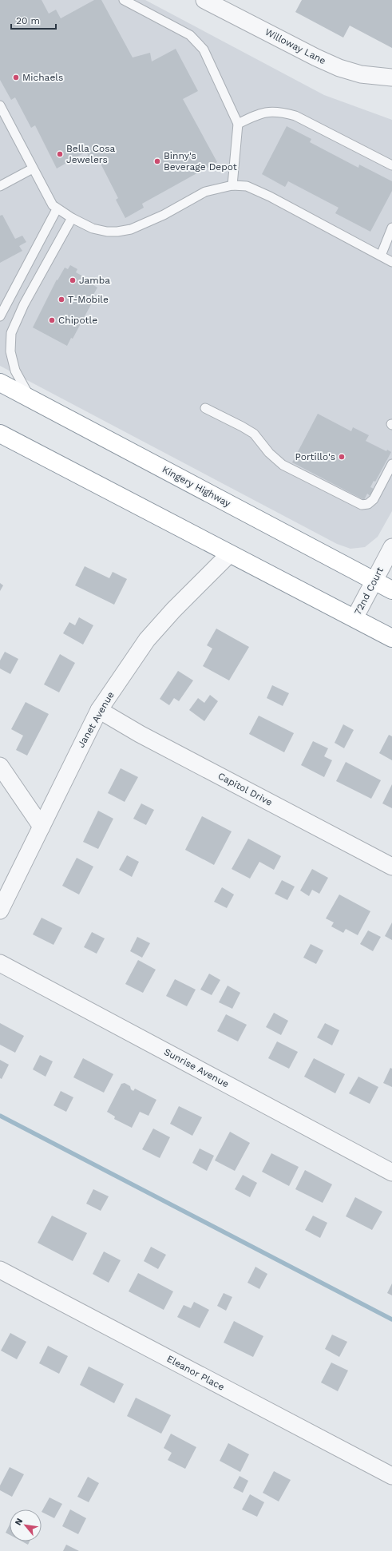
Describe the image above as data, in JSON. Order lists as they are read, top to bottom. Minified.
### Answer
{"streets":{"highway":["Kingery Highway"],"street":["Willoway Lane","72nd Court","Janet Avenue","Capitol Drive","Sunrise Avenue","Eleanor Place"]},"crossings":[["Kingery Highway","72nd Court"],["Janet Avenue","Capitol Drive"]],"places":["Michaels","Bella Cosa Jewelers","Binny's Beverage Depot","Jamba","T-Mobile","Chipotle","Portillo's"],"scale_bar":"20 m","north":"top left"}
